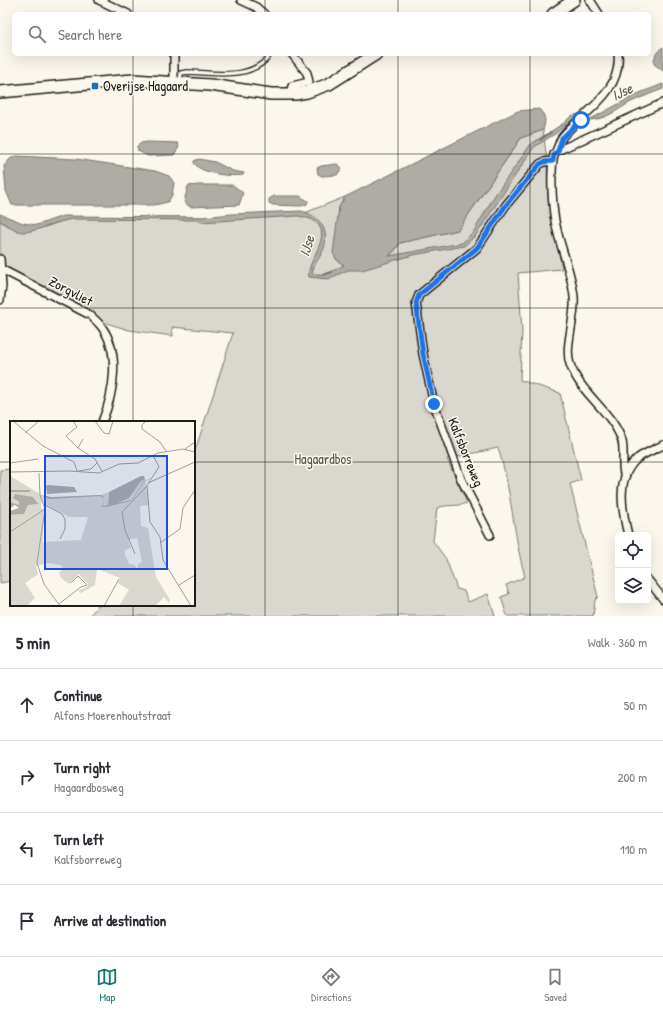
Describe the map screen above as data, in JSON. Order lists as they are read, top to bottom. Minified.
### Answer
{"streets":{"street":["Zorgvliet","Kalfsborreweg"]},"water":["IJse"],"parks":["Hagaardbos"],"places":{"transit":["Overijse Hagaard"]},"page":{"search":"Search here","heading":["5 min","Walk · 360 m"],"list":[["Continue","Alfons Moerenhoutstraat","50 m"],["Turn right","Hagaardbosweg","200 m"],["Turn left","Kalfsborreweg","110 m"],"Arrive at destination"],"nav":["Map","Directions","Saved"]}}
